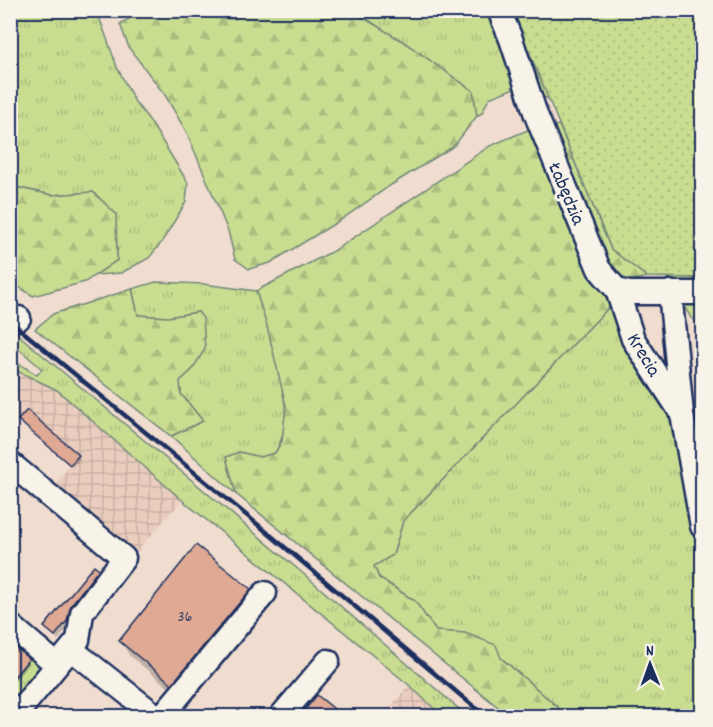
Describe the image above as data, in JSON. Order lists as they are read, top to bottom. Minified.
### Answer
{"streets":{"street":["Łabędzia","Krecia"]},"crossings":[["Łabędzia","Krecia"]],"house_numbers":["36"],"north":"top"}
